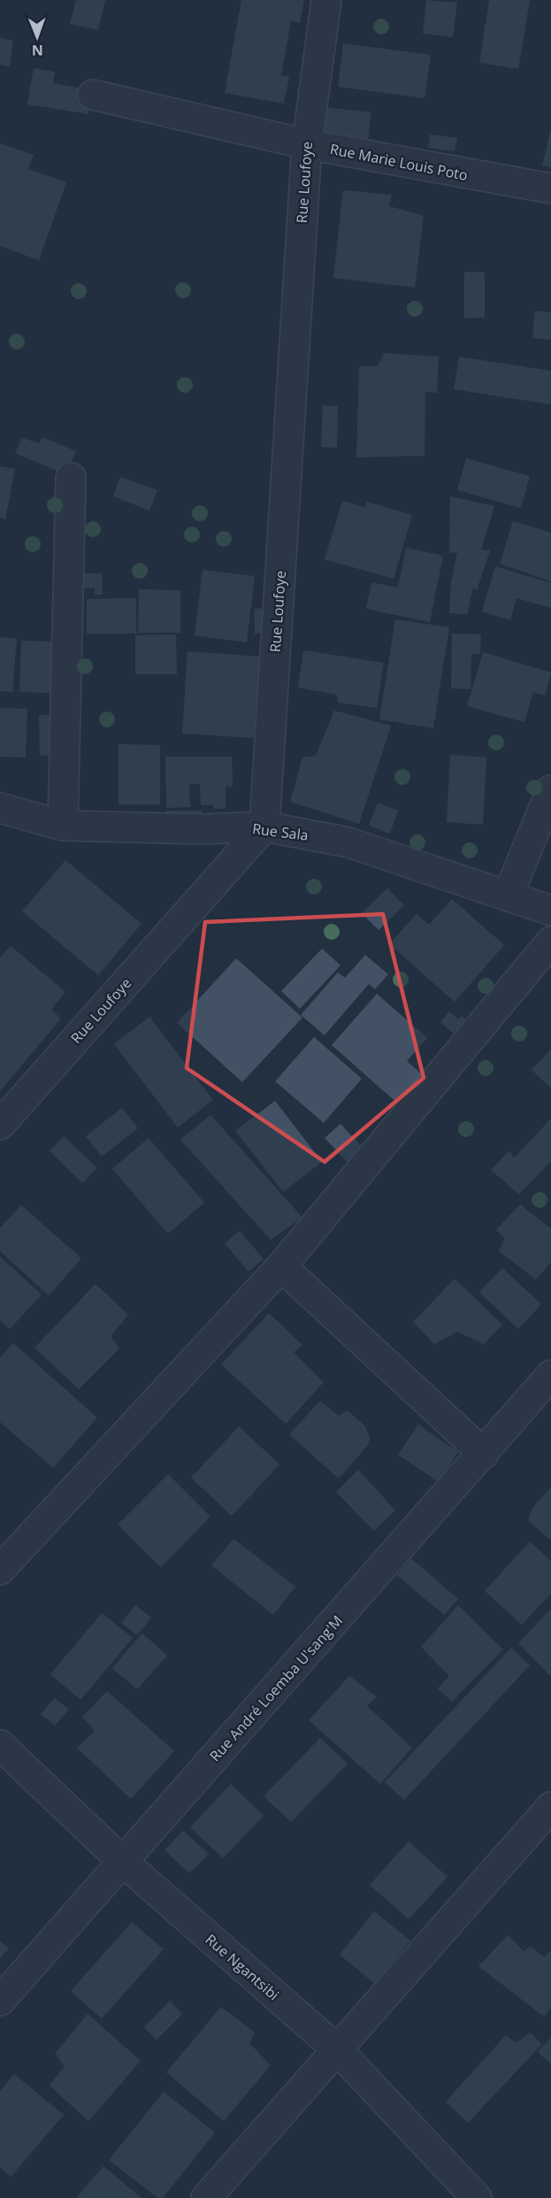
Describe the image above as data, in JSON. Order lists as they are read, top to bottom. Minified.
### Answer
{"streets":{"street":["Rue Marie Louis Poto","Rue Loufoye","Rue Sala","Rue André Loemba U'sang'M","Rue Ngantsibi"]},"crossings":[["Rue Marie Louis Poto","Rue Loufoye"],["Rue Loufoye","Rue Sala"],["Rue André Loemba U'sang'M","Rue Ngantsibi"]],"north":"bottom"}
